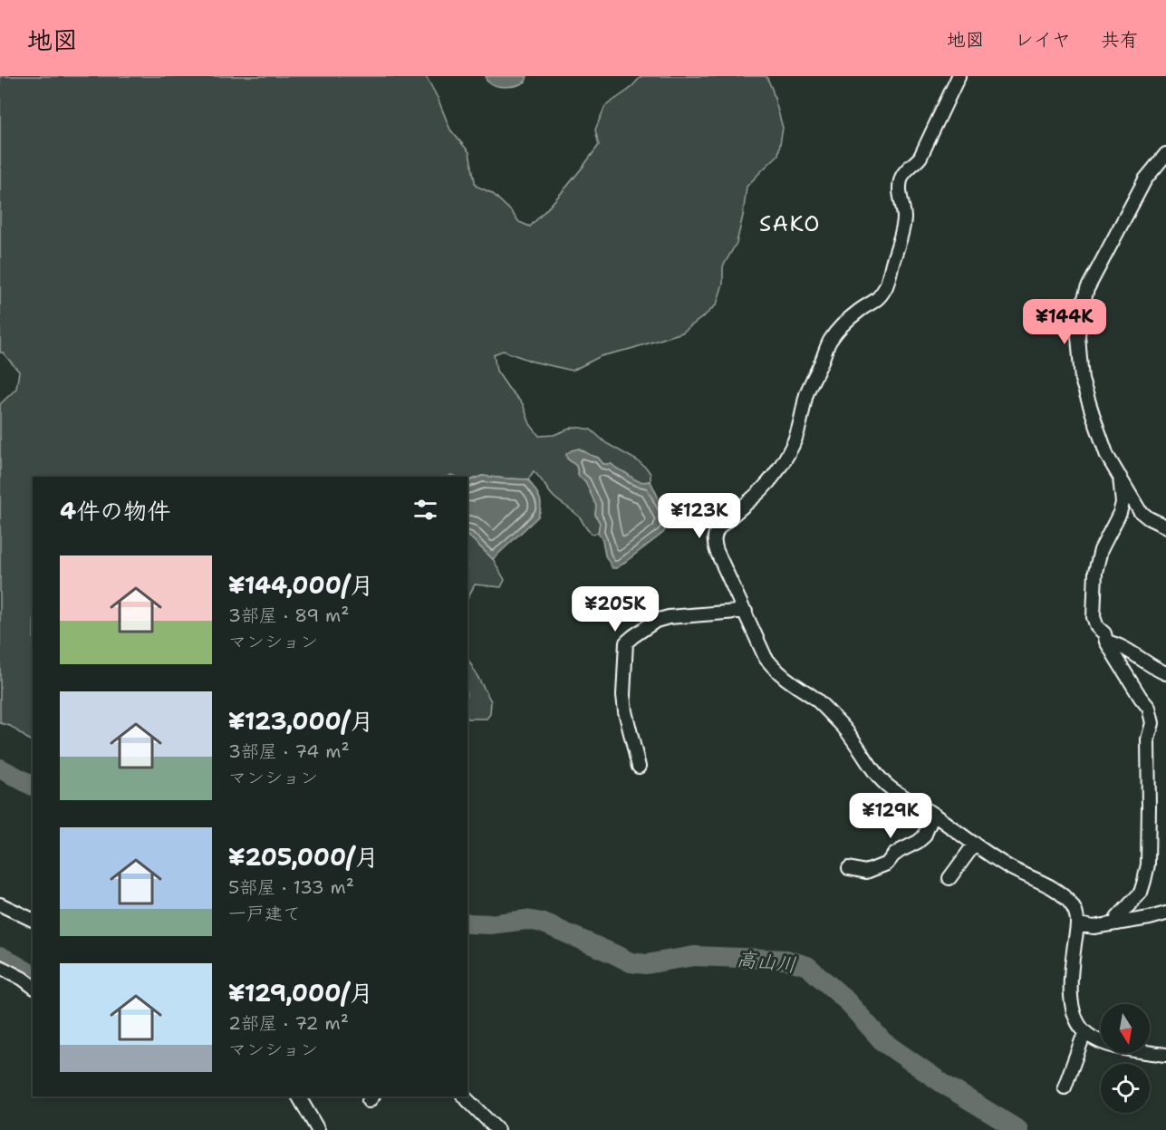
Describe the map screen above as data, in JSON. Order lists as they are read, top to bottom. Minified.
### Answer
{"districts":["SAKO"],"water":["高山川"],"north":"bottom","page":{"header":"地図","nav":["地図","レイヤ","共有"],"price":["¥144K","¥123K","¥205K","¥129K"],"heading":"4件の物件","list":[{"name":"¥144,000/月","note":"3部屋 · 89 m² · マンション"},{"name":"¥123,000/月","note":"3部屋 · 74 m² · マンション"},{"name":"¥205,000/月","note":"5部屋 · 133 m² · 一戸建て"},{"name":"¥129,000/月","note":"2部屋 · 72 m² · マンション"}]}}
